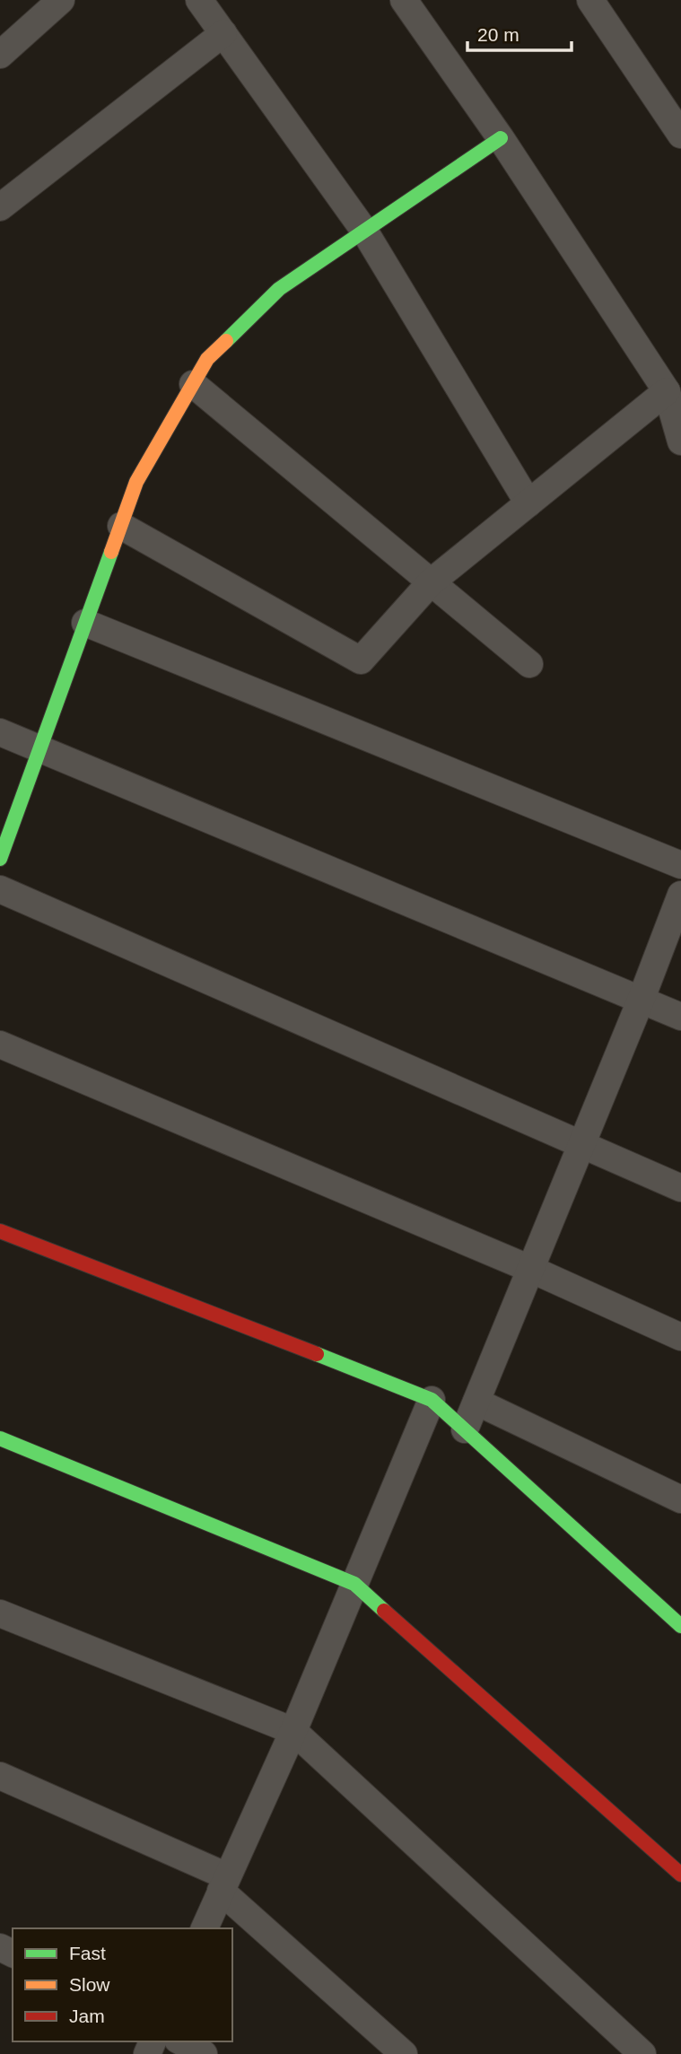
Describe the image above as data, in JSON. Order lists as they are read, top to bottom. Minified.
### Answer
{"legend":["Fast","Slow","Jam"],"scale_bar":"20 m"}
